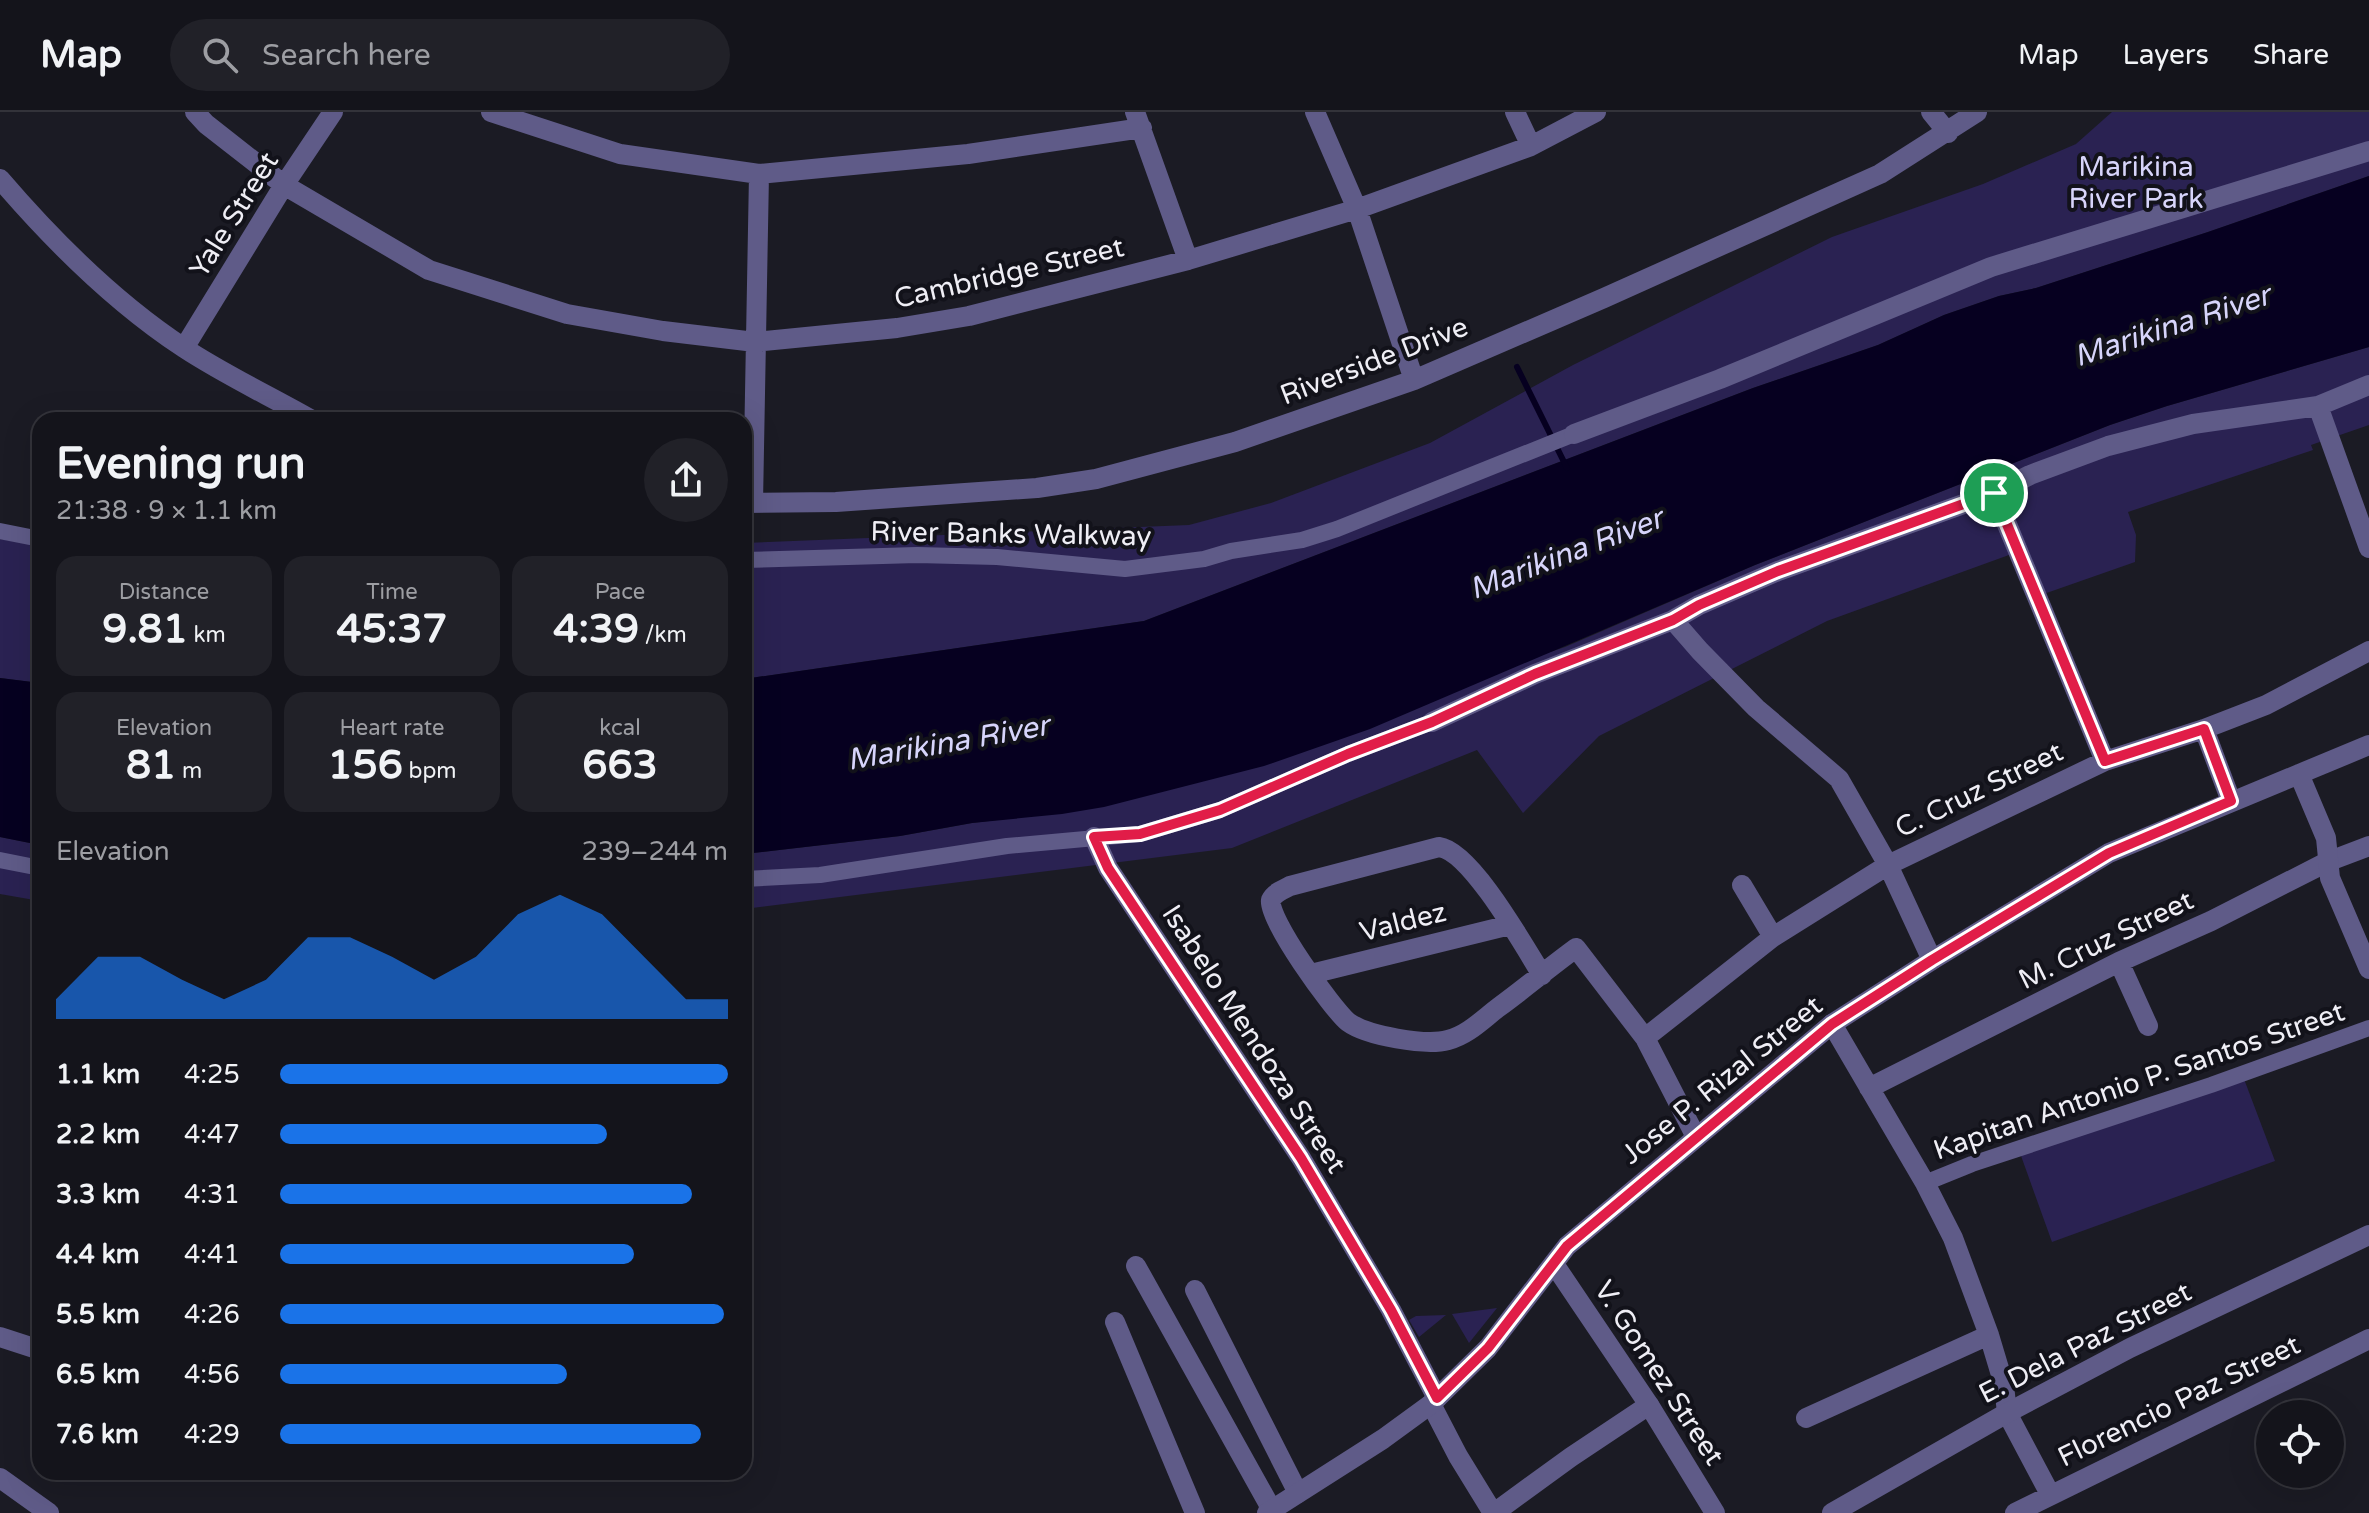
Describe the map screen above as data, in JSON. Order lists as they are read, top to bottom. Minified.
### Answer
{"streets":{"street":["Yale Street","Cambridge Street","Riverside Drive","River Banks Walkway","C. Cruz Street","Valdez","M. Cruz Street","Isabelo Mendoza Street","Jose P. Rizal Street","Kapitan Antonio P. Santos Street","E. Dela Paz Street","V. Gomez Street","Florencio Paz Street"]},"crossings":[["Yale Street","Cambridge Street"],["Isabelo Mendoza Street","Jose P. Rizal Street"],["Jose P. Rizal Street","V. Gomez Street"]],"water":["Marikina River"],"parks":["Marikina River Park"],"page":{"header":"Map","search":"Search here","nav":["Map","Layers","Share"],"heading":["Evening run","21:38 · 9 × 1.1 km"],"stats":[["Distance","9.81 km"],["Time","45:37"],["Pace","4:39 /km"],["Elevation","81 m"],["Heart rate","156 bpm"],["kcal","663"]],"chart":["Elevation","239–244 m"],"list":[{"name":"1.1 km","note":"4:25"},{"name":"2.2 km","note":"4:47"},{"name":"3.3 km","note":"4:31"},{"name":"4.4 km","note":"4:41"},{"name":"5.5 km","note":"4:26"},{"name":"6.5 km","note":"4:56"},{"name":"7.6 km","note":"4:29"}]}}
